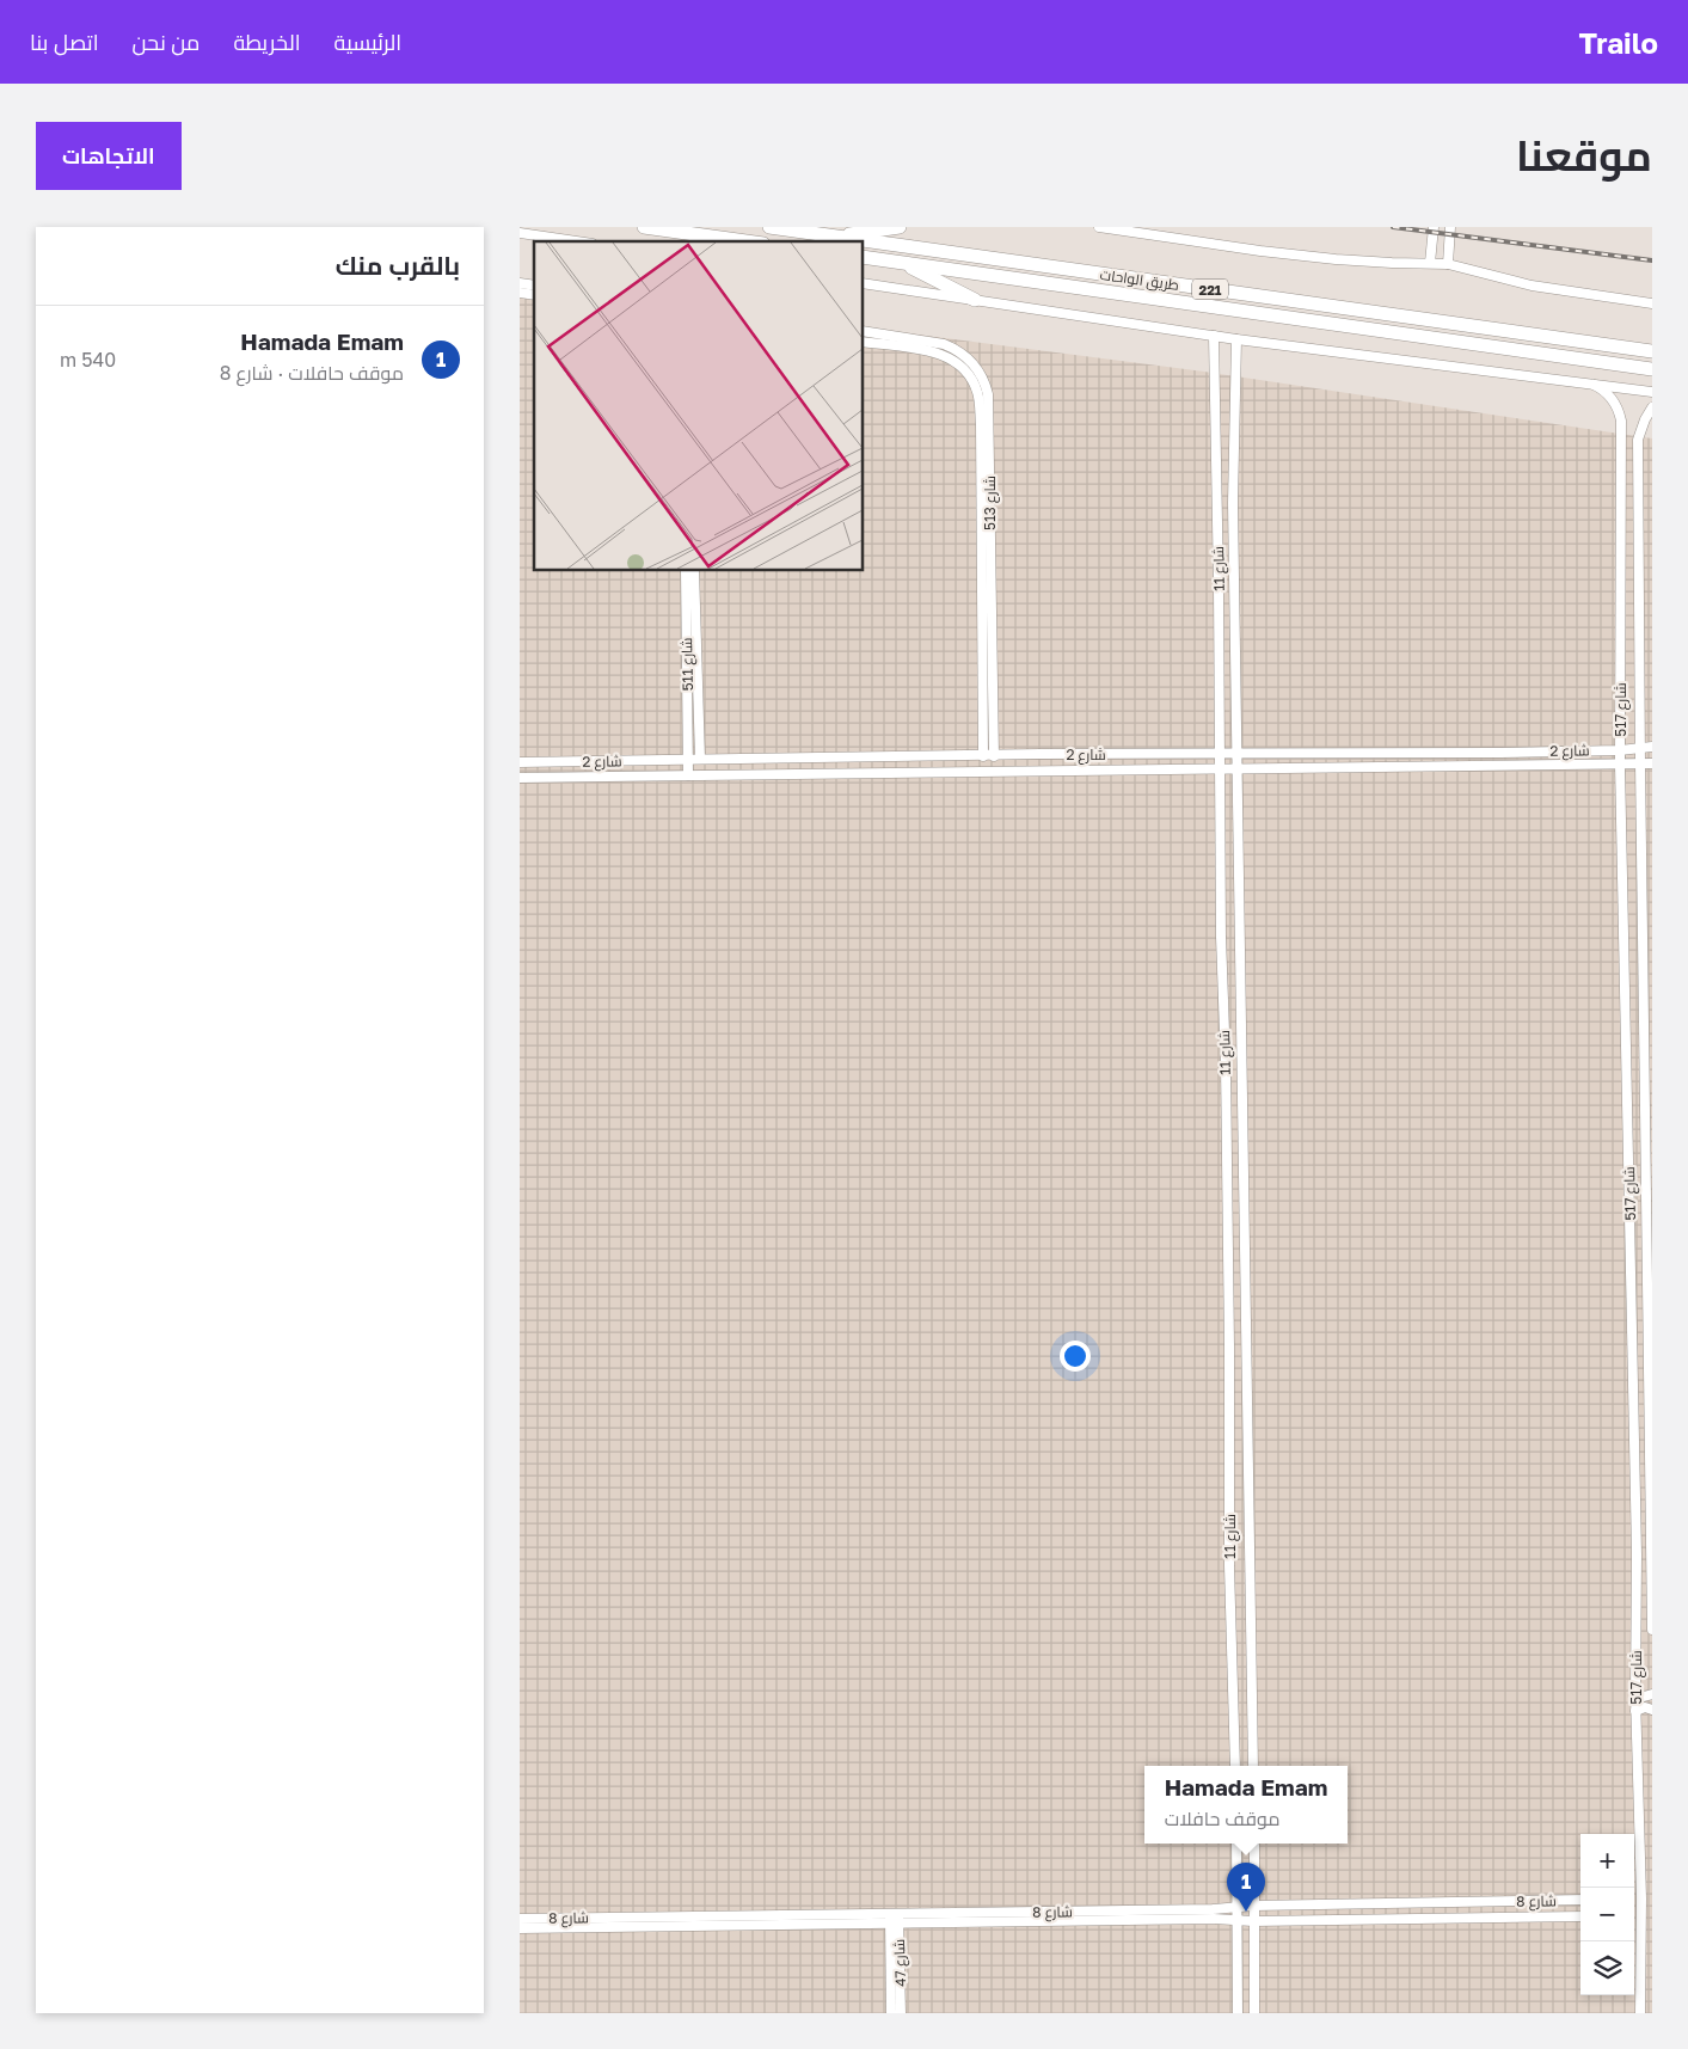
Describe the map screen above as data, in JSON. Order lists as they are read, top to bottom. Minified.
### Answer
{"streets":{"highway":["طريق الواحات","221"],"street":["شارع 513","شارع 11","شارع 511","شارع 517","شارع 2","شارع 8","شارع 47"]},"crossings":[["شارع 513","شارع 2"],["شارع 11","شارع 2"],["شارع 511","شارع 2"],["شارع 517","شارع 2"],["شارع 8","شارع 47"]],"page":{"header":"Trailo","nav":["الرئيسية","الخريطة","من نحن","اتصل بنا"],"title":"موقعنا","buttons":"الاتجاهات","heading":"بالقرب منك","list":[{"mark":"1","name":"Hamada Emam","note":"موقف حافلات · شارع 8","value":"540 m"}],"popup":["Hamada Emam","موقف حافلات"],"map_buttons":["+","−"],"pins":"1"}}
